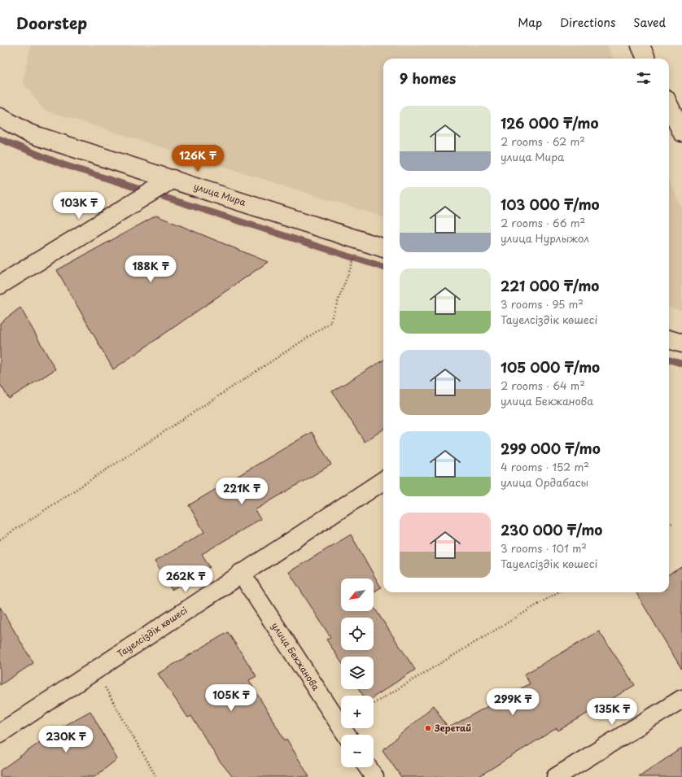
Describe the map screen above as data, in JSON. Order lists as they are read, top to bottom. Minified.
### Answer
{"streets":{"street":["улица Мира","Тауелсіздік көшесі","улица Бекжанова"]},"crossings":[["Тауелсіздік көшесі","улица Бекжанова"]],"places":["Зеретай"],"north":"bottom left","page":{"header":"Doorstep","nav":["Map","Directions","Saved"],"heading":"9 homes","list":[{"name":"126 000 ₸/mo","note":"2 rooms · 62 m² · улица Мира"},{"name":"103 000 ₸/mo","note":"2 rooms · 66 m² · улица Нурлыжол"},{"name":"221 000 ₸/mo","note":"3 rooms · 95 m² · Тауелсіздік көшесі"},{"name":"105 000 ₸/mo","note":"2 rooms · 64 m² · улица Бекжанова"},{"name":"299 000 ₸/mo","note":"4 rooms · 152 m² · улица Ордабасы"},{"name":"230 000 ₸/mo","note":"3 rooms · 101 m² · Тауелсіздік көшесі"}],"price":["126K ₸","103K ₸","188K ₸","221K ₸","262K ₸","105K ₸","299K ₸","135K ₸","230K ₸"],"map_buttons":["+","−"]}}
